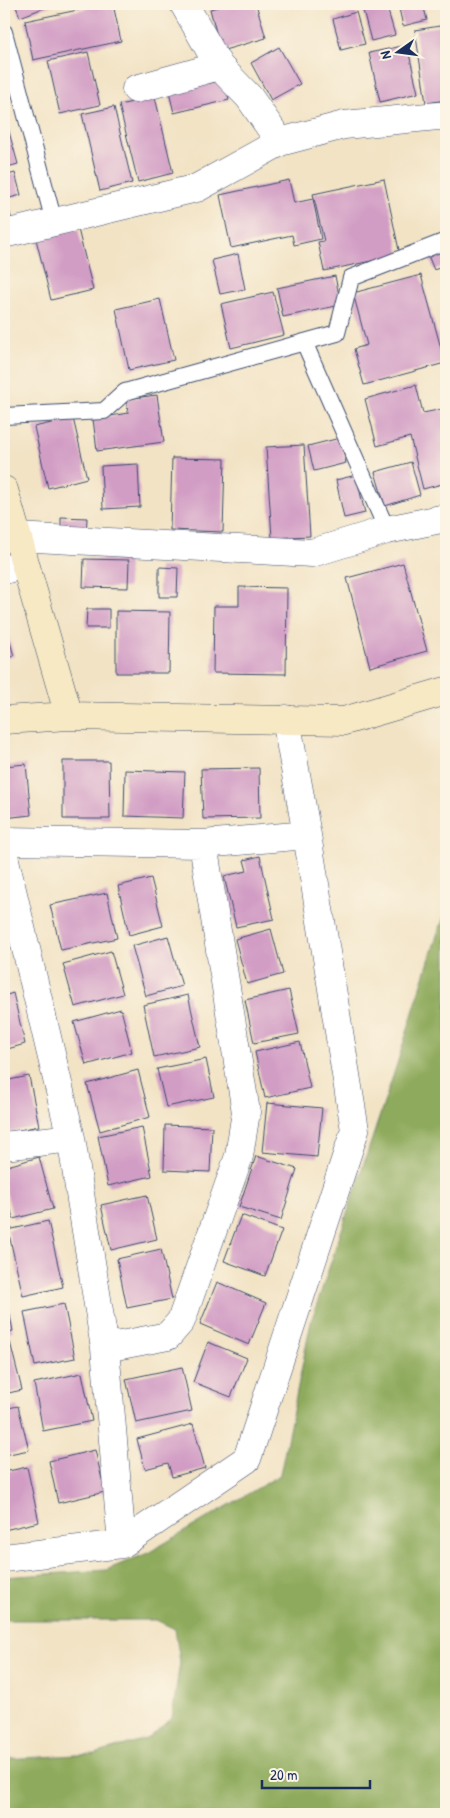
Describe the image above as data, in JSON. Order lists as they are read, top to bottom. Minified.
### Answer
{"scale_bar":"20 m","north":"left"}
